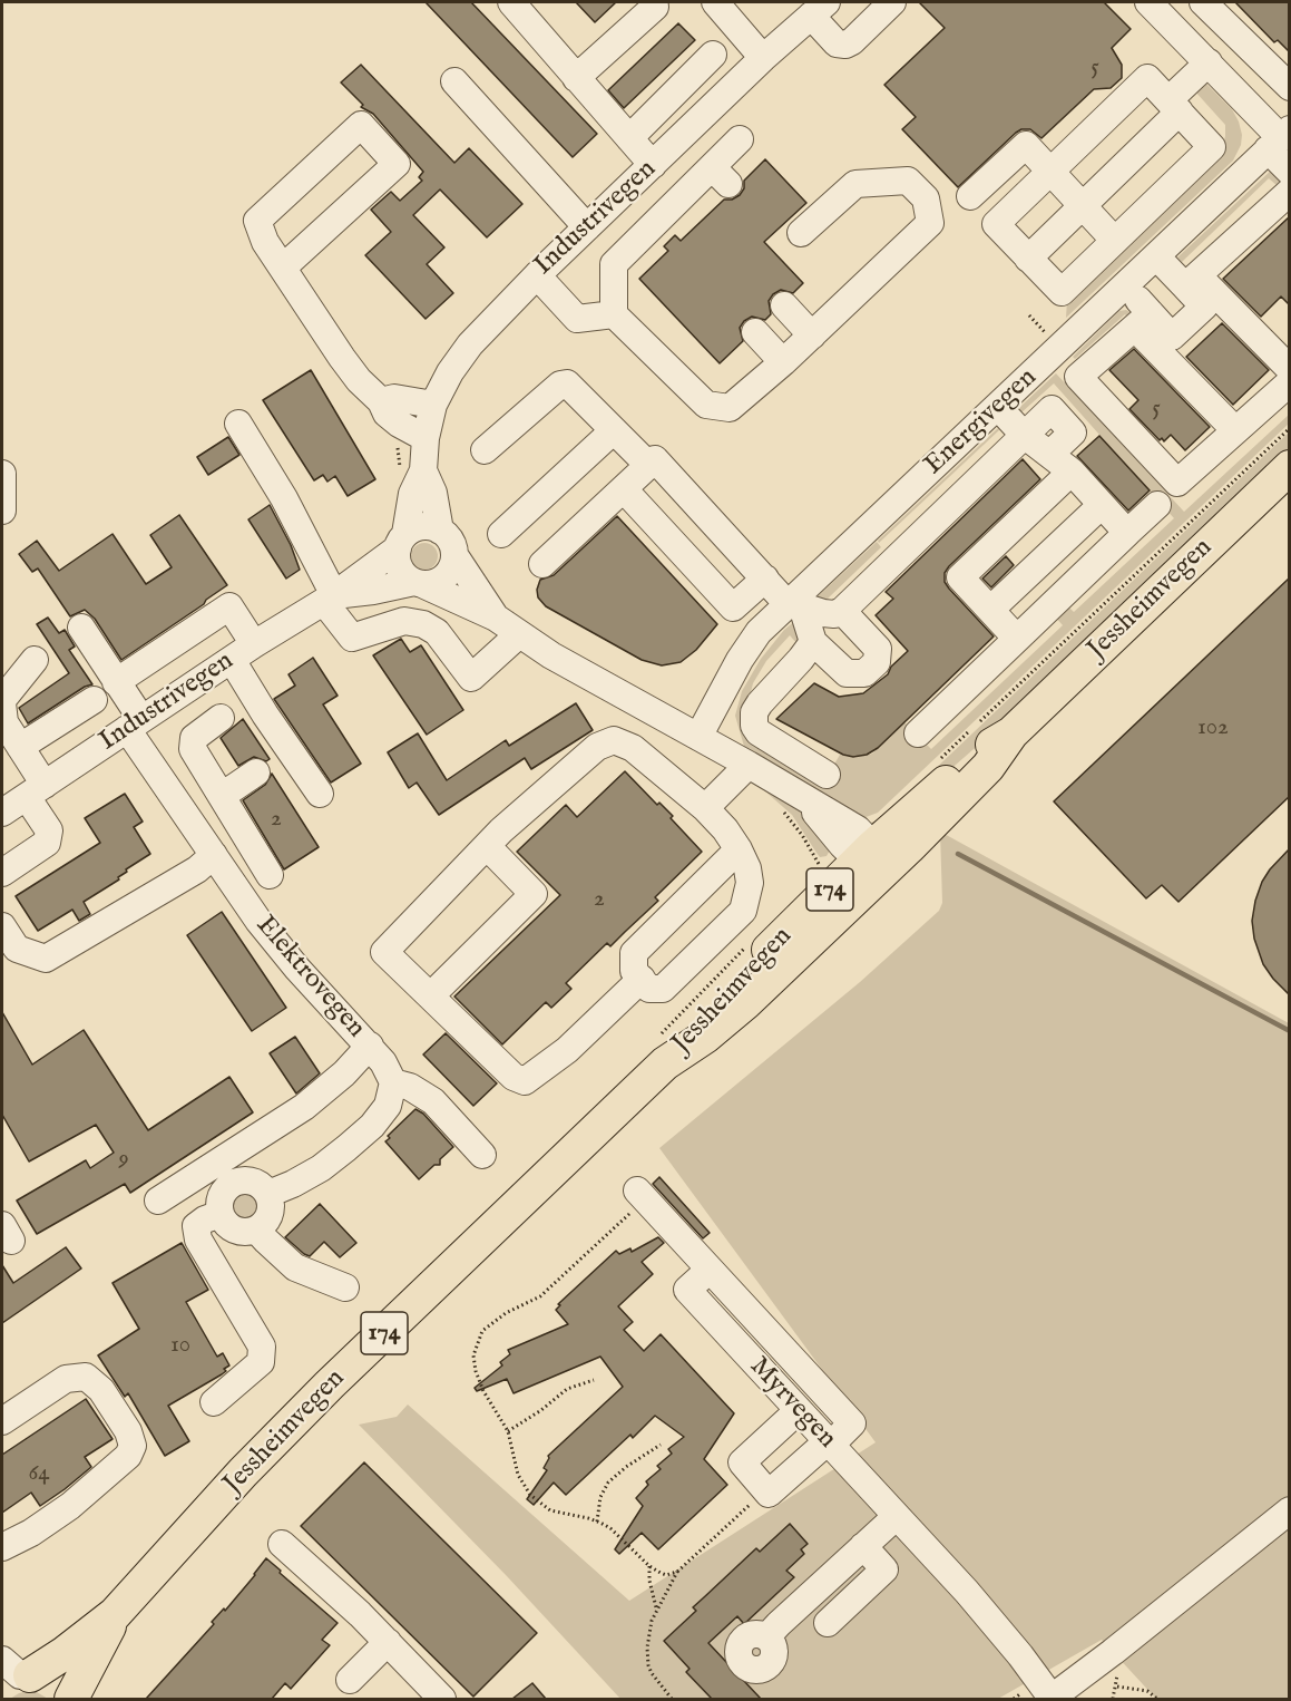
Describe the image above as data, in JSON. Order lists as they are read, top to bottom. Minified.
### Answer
{"streets":{"main road":["Jessheimvegen","174"],"street":["Industrivegen","Energivegen","Elektrovegen","Myrvegen"]},"crossings":[["Industrivegen","Elektrovegen"],["Jessheimvegen","174"]],"house_numbers":["5","5","102","2","2","9","10","64"]}
